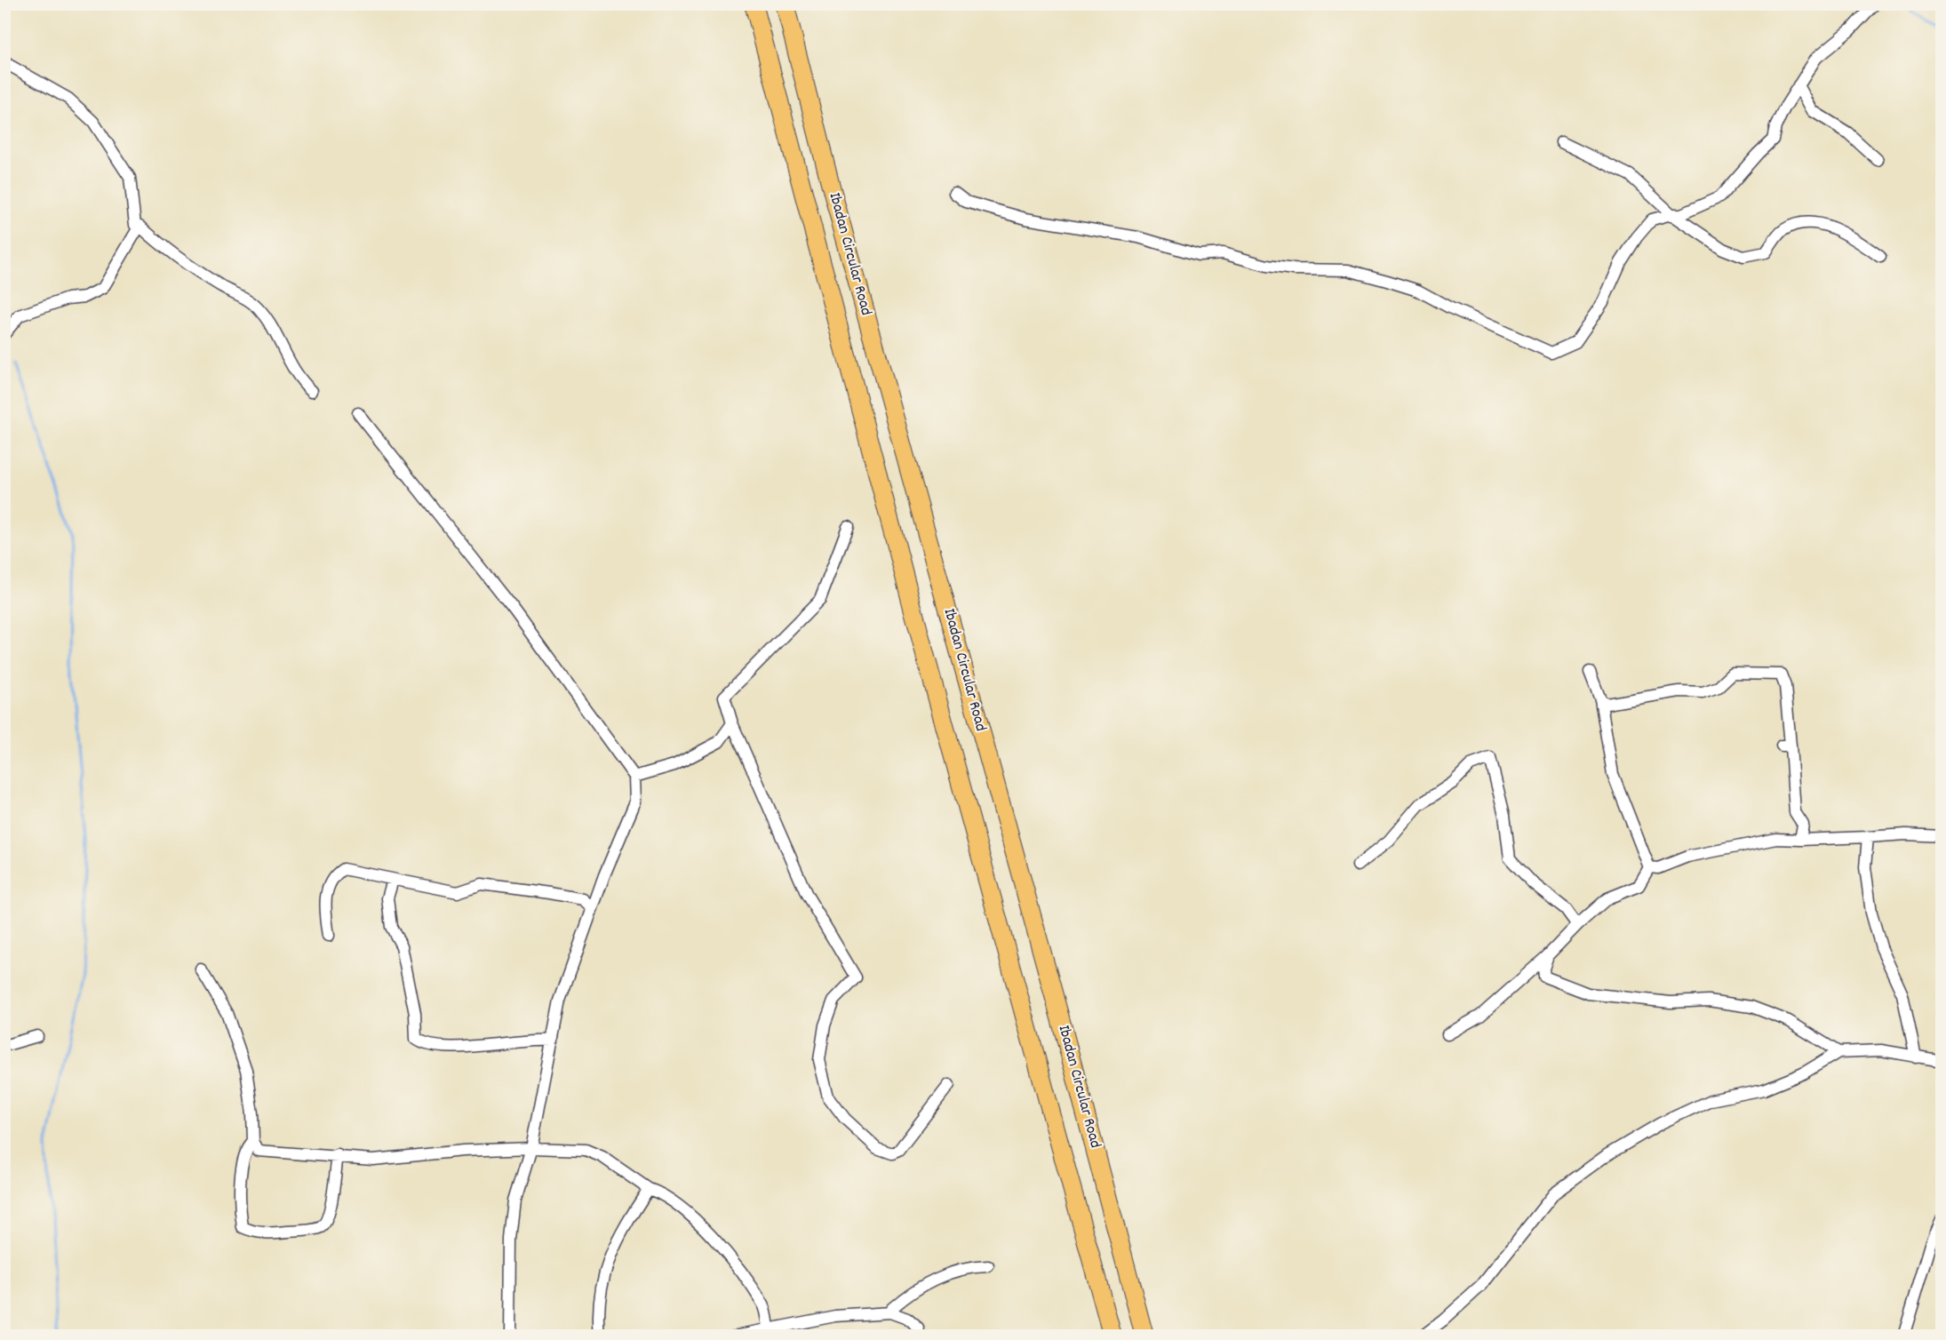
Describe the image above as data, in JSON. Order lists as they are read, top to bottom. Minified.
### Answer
{"streets":{"highway":["Ibadan Circular Road"]}}
